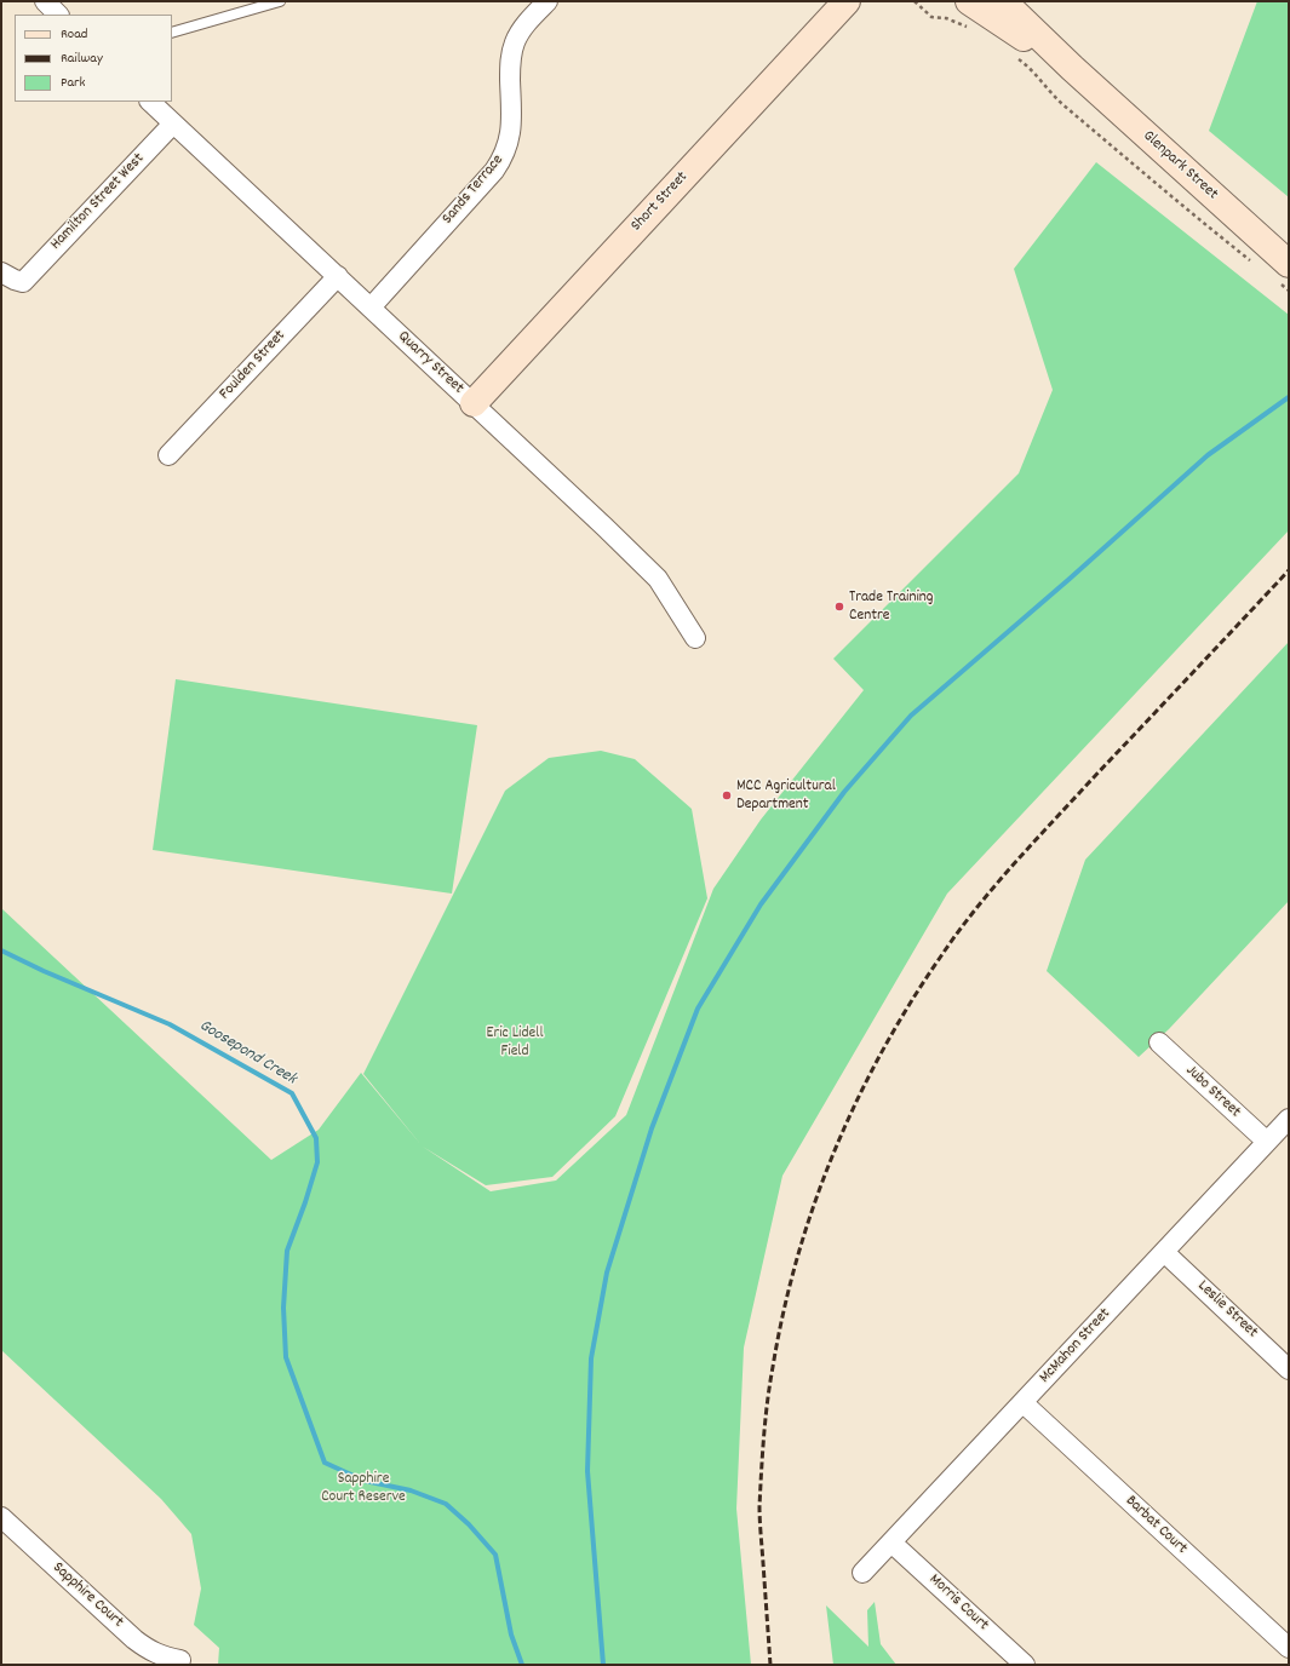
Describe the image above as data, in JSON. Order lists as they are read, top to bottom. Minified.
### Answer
{"streets":{"street":["Glenpark Street","Sands Terrace","Hamilton Street West","Short Street","Quarry Street","Foulden Street","Jubo Street","Leslie Street","McMahon Street","Barbat Court","Sapphire Court","Morris Court"]},"crossings":[["Sands Terrace","Quarry Street"],["Hamilton Street West","Quarry Street"],["Short Street","Quarry Street"],["Quarry Street","Foulden Street"],["Jubo Street","McMahon Street"],["Leslie Street","McMahon Street"],["McMahon Street","Barbat Court"],["McMahon Street","Morris Court"]],"water":["Goosepond Creek"],"parks":["Eric Lidell Field","Sapphire Court Reserve"],"places":["Trade Training Centre","MCC Agricultural Department"],"legend":["Road","Railway","Park"]}
